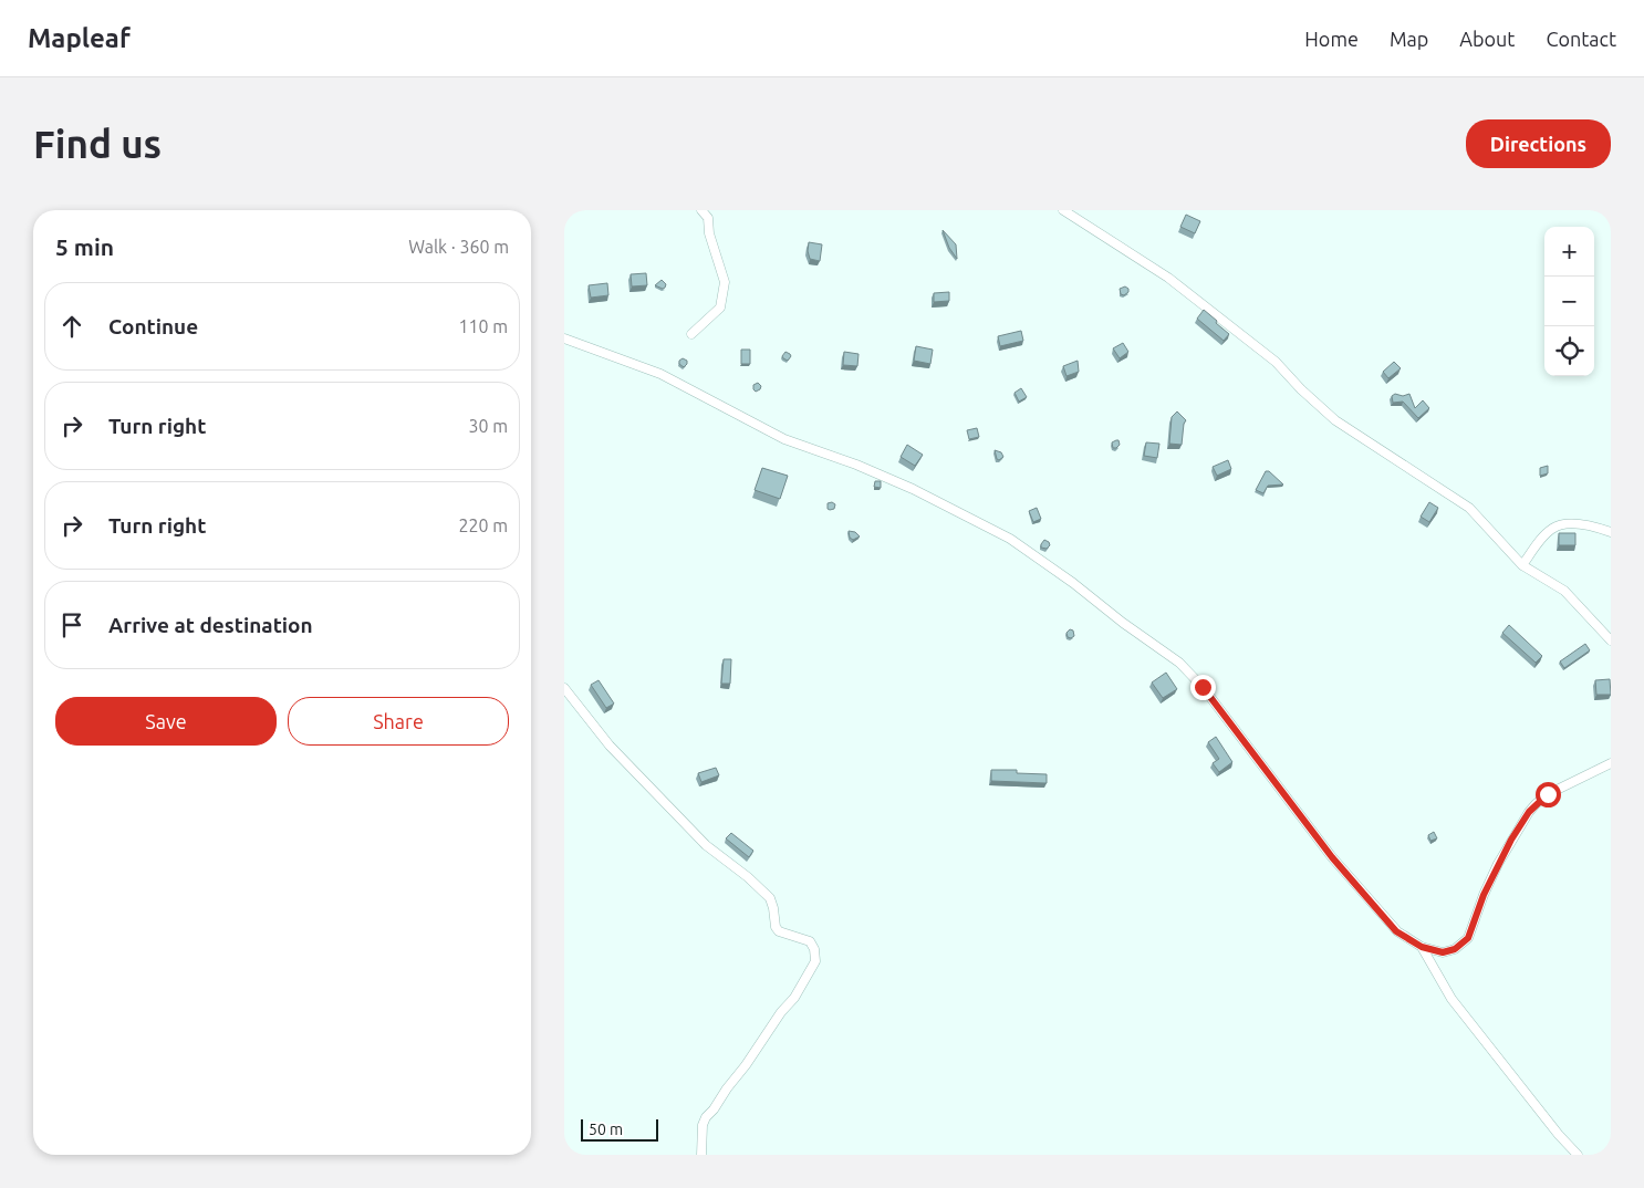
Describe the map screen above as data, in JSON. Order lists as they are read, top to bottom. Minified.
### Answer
{"scale_bar":"50 m","page":{"header":"Mapleaf","nav":["Home","Map","About","Contact"],"buttons":["Directions",["Save","Share"]],"title":"Find us","heading":["5 min","Walk · 360 m"],"map_buttons":["+","−"],"list":[["Continue","110 m"],["Turn right","30 m"],["Turn right","220 m"],"Arrive at destination"],"scale":"50 m"}}
